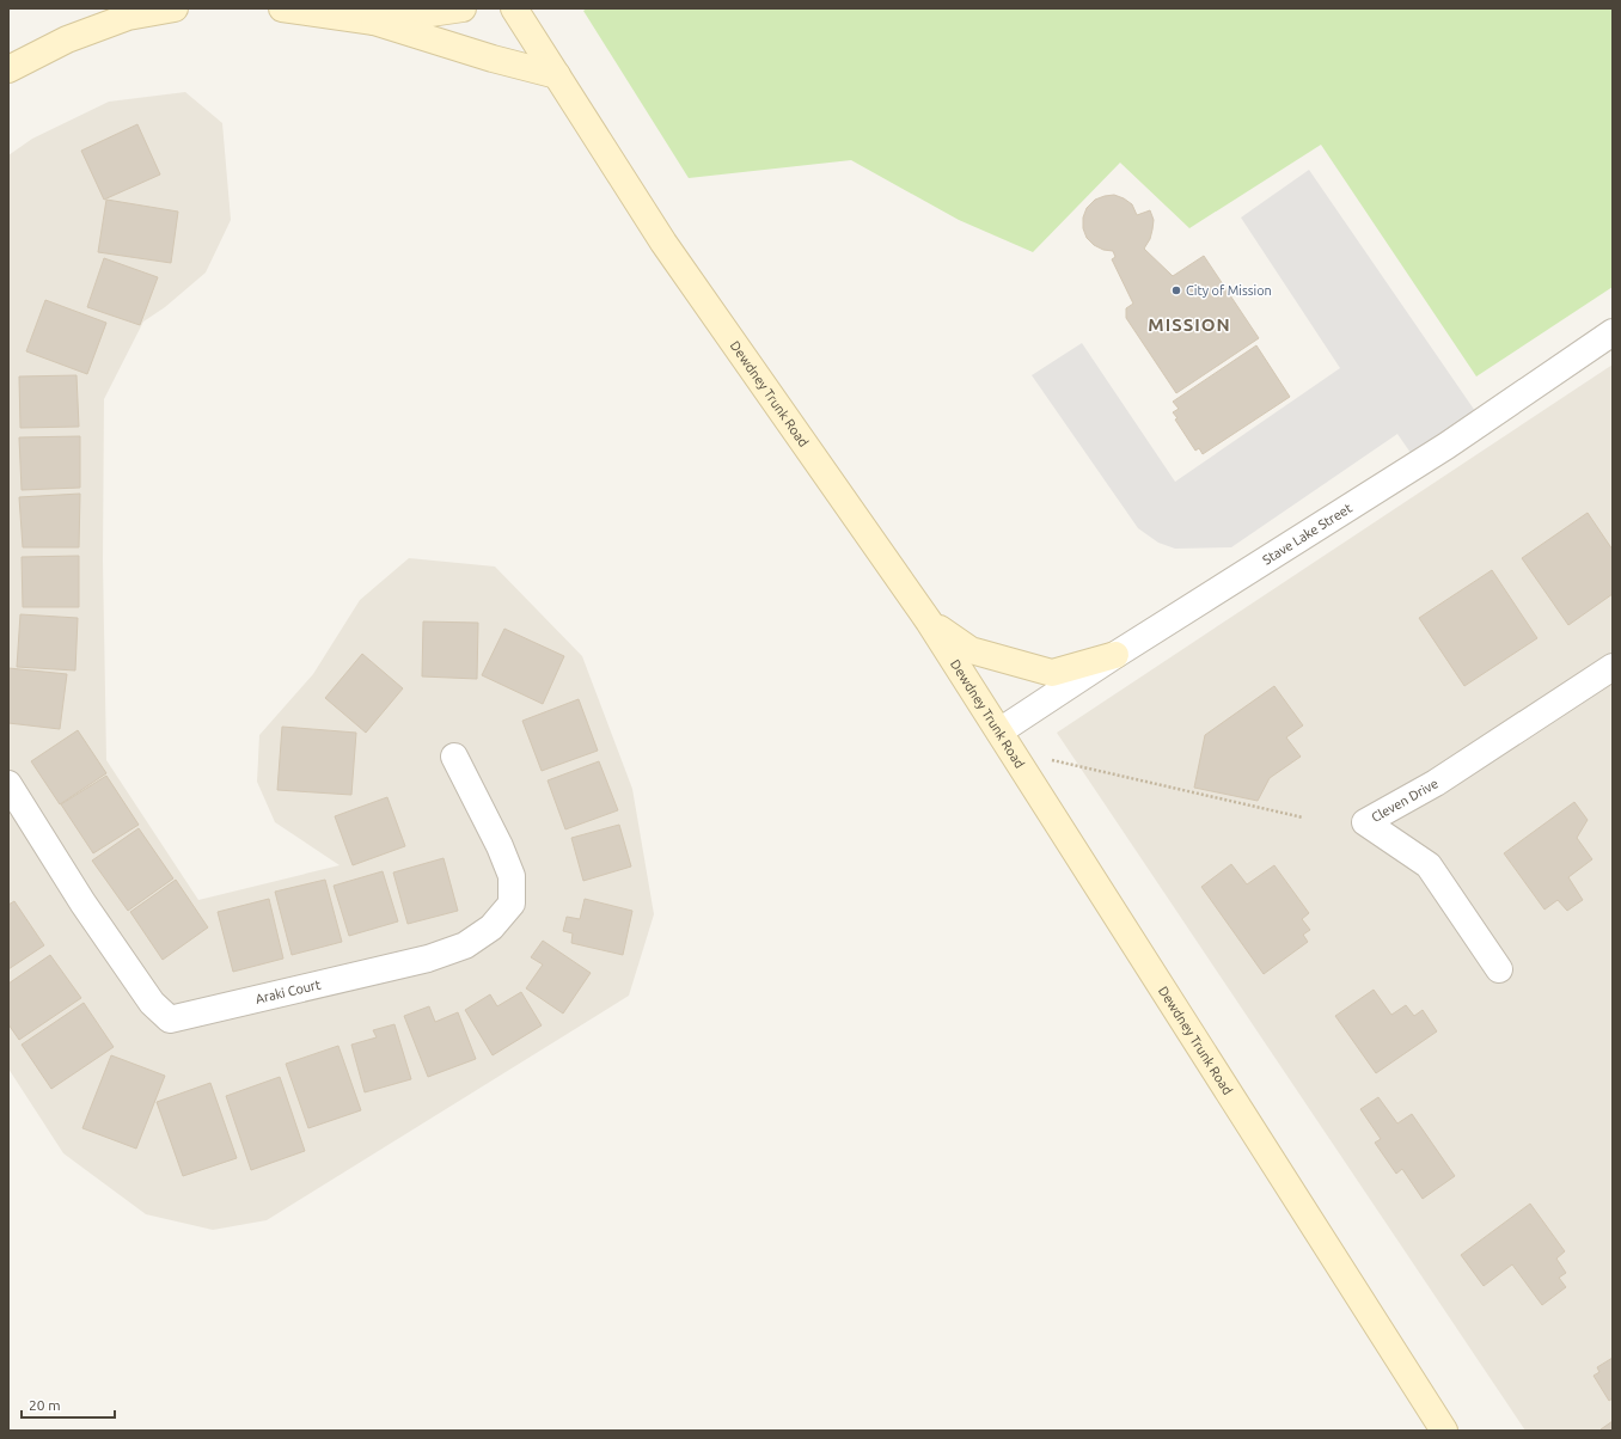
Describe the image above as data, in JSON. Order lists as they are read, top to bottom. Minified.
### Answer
{"streets":{"main road":["Dewdney Trunk Road"],"street":["Stave Lake Street","Cleven Drive","Araki Court"]},"crossings":[["Dewdney Trunk Road","Stave Lake Street"]],"districts":["MISSION"],"places":["City of Mission"],"scale_bar":"20 m"}
